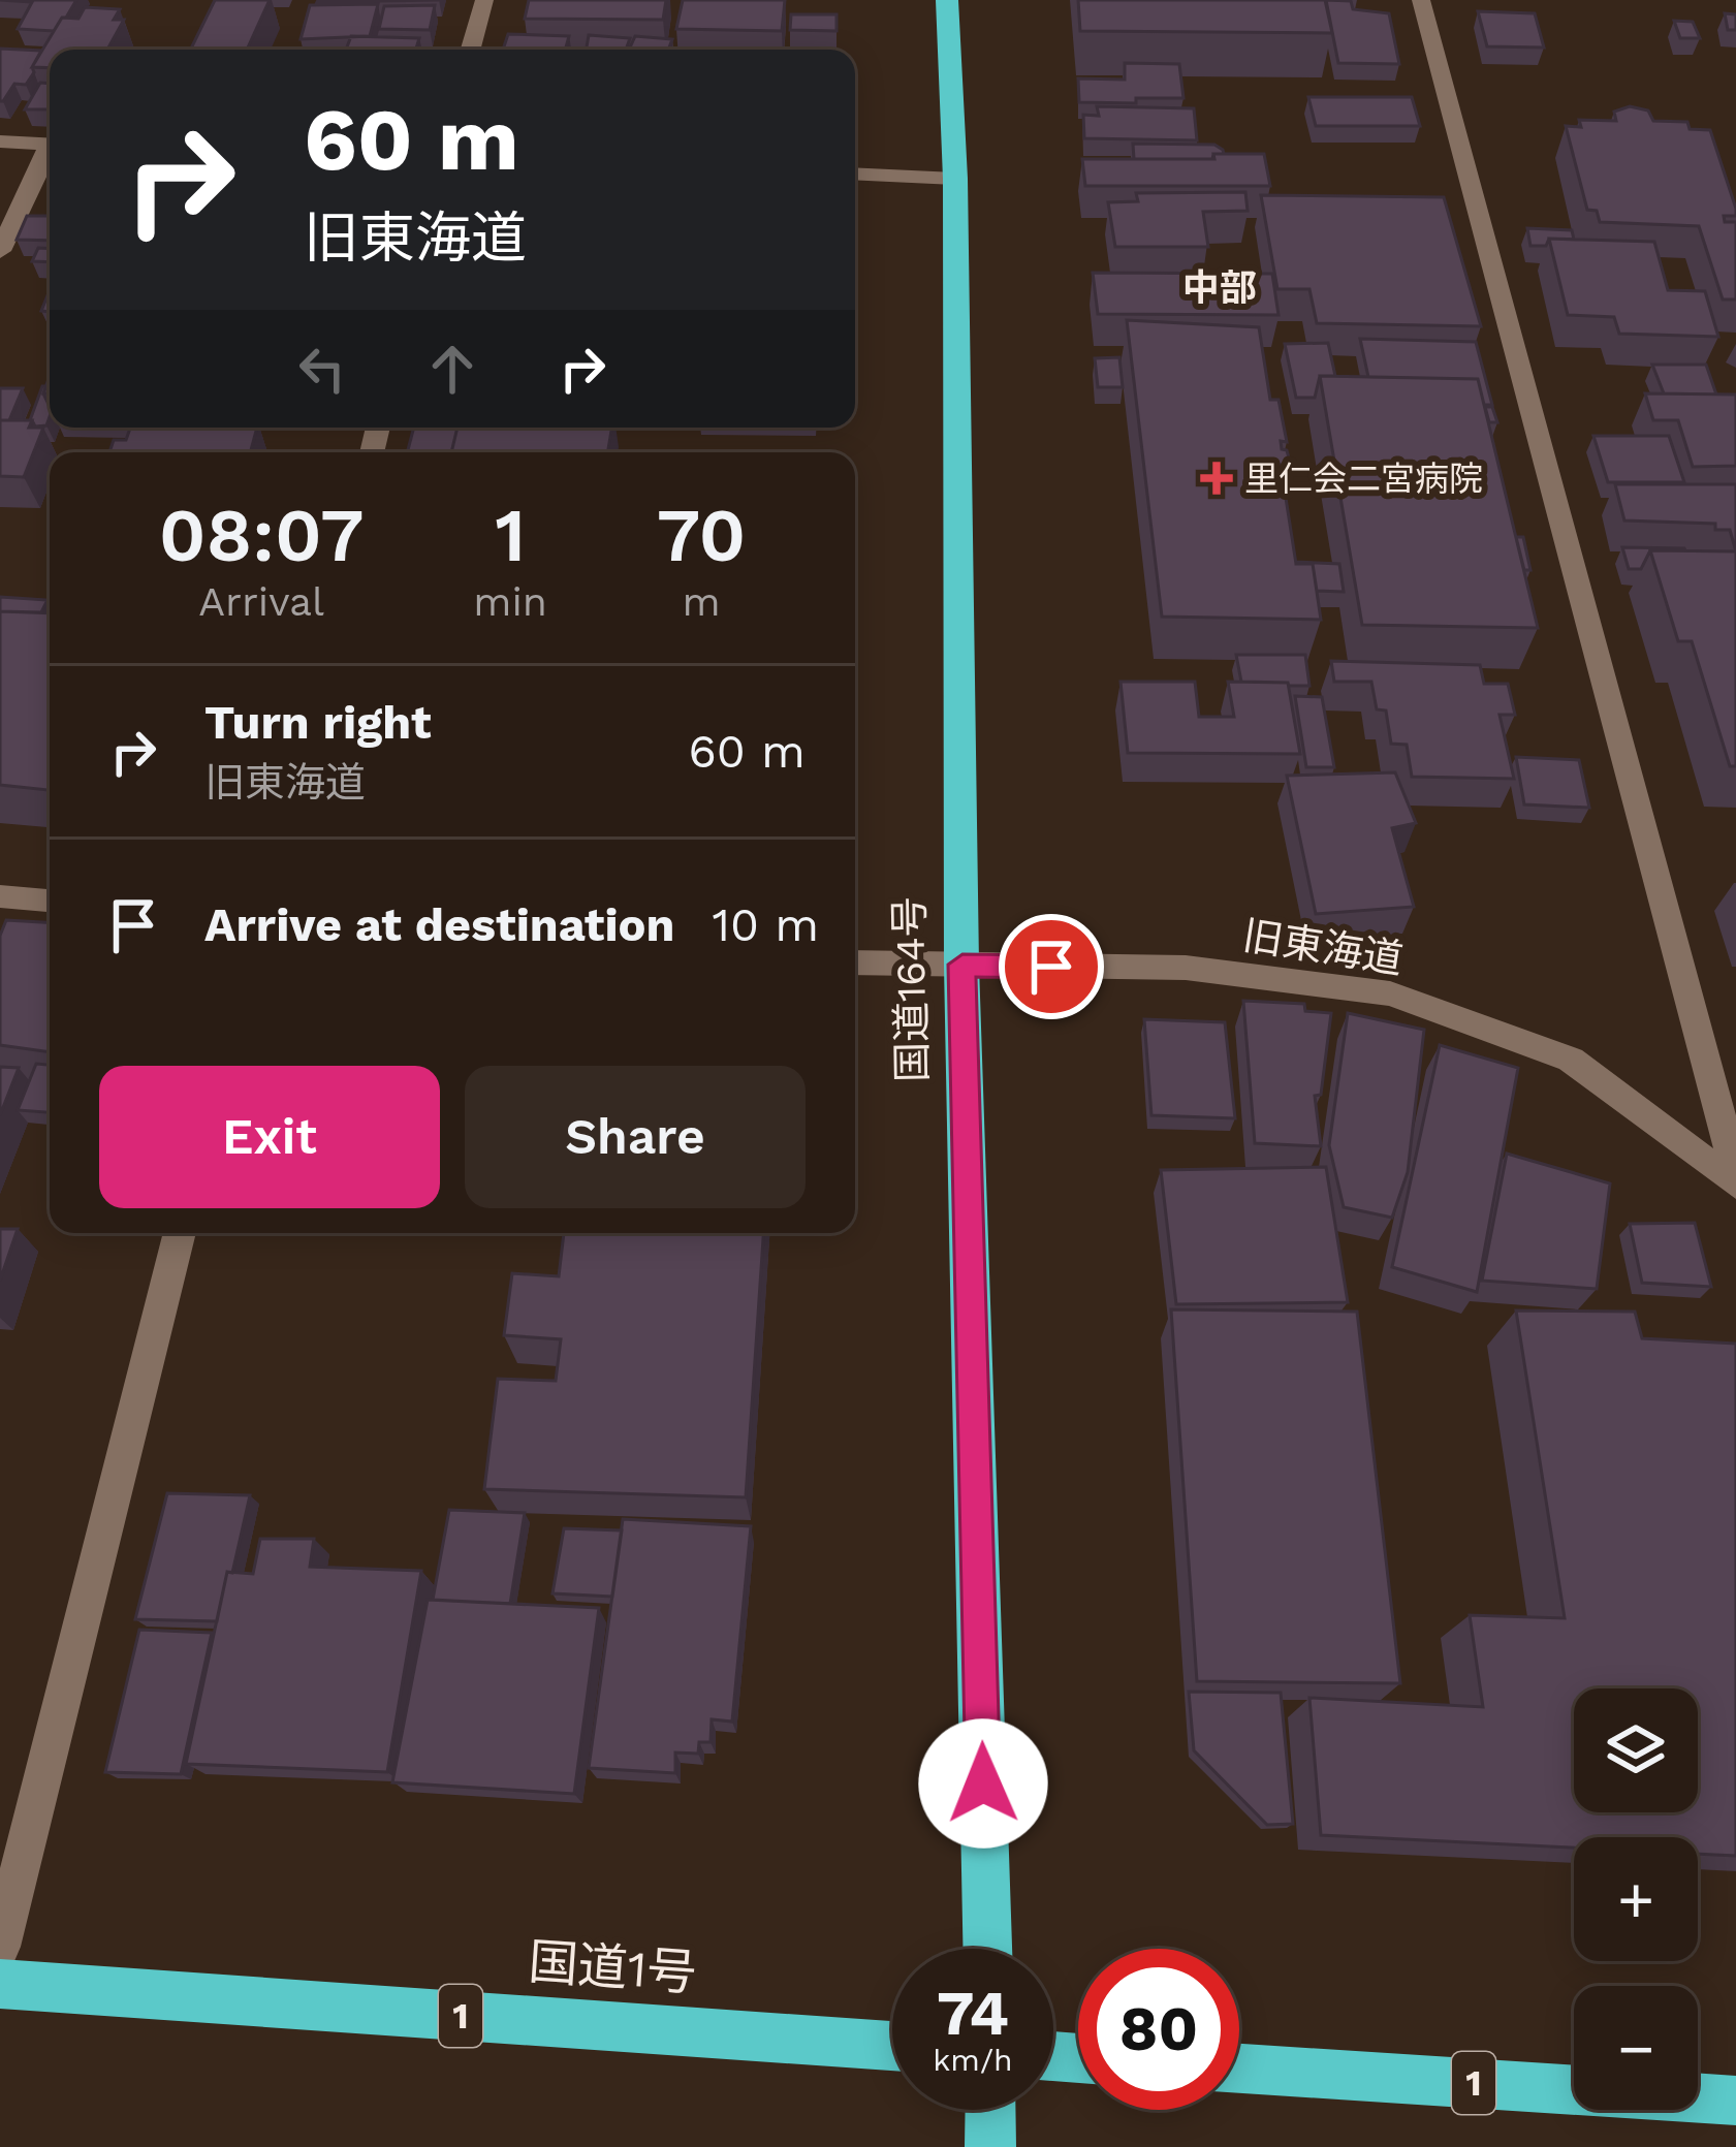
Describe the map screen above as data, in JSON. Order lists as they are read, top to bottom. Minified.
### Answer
{"streets":{"highway":["国道164号","国道1号","1"],"street":["旧東海道"]},"crossings":[["旧東海道","国道164号"]],"districts":["中部"],"places":{"health":["里仁会二宮病院"]},"page":{"turn":["60 m","旧東海道"],"eta":["08:07","Arrival","1","min","70","m"],"list":[{"name":"Turn right","note":"旧東海道","value":"60 m"},{"name":"Arrive at destination","value":"10 m"}],"buttons":["Exit","Share"],"map_buttons":["+","−"],"speed":"74 km/h","limit":"80"}}
